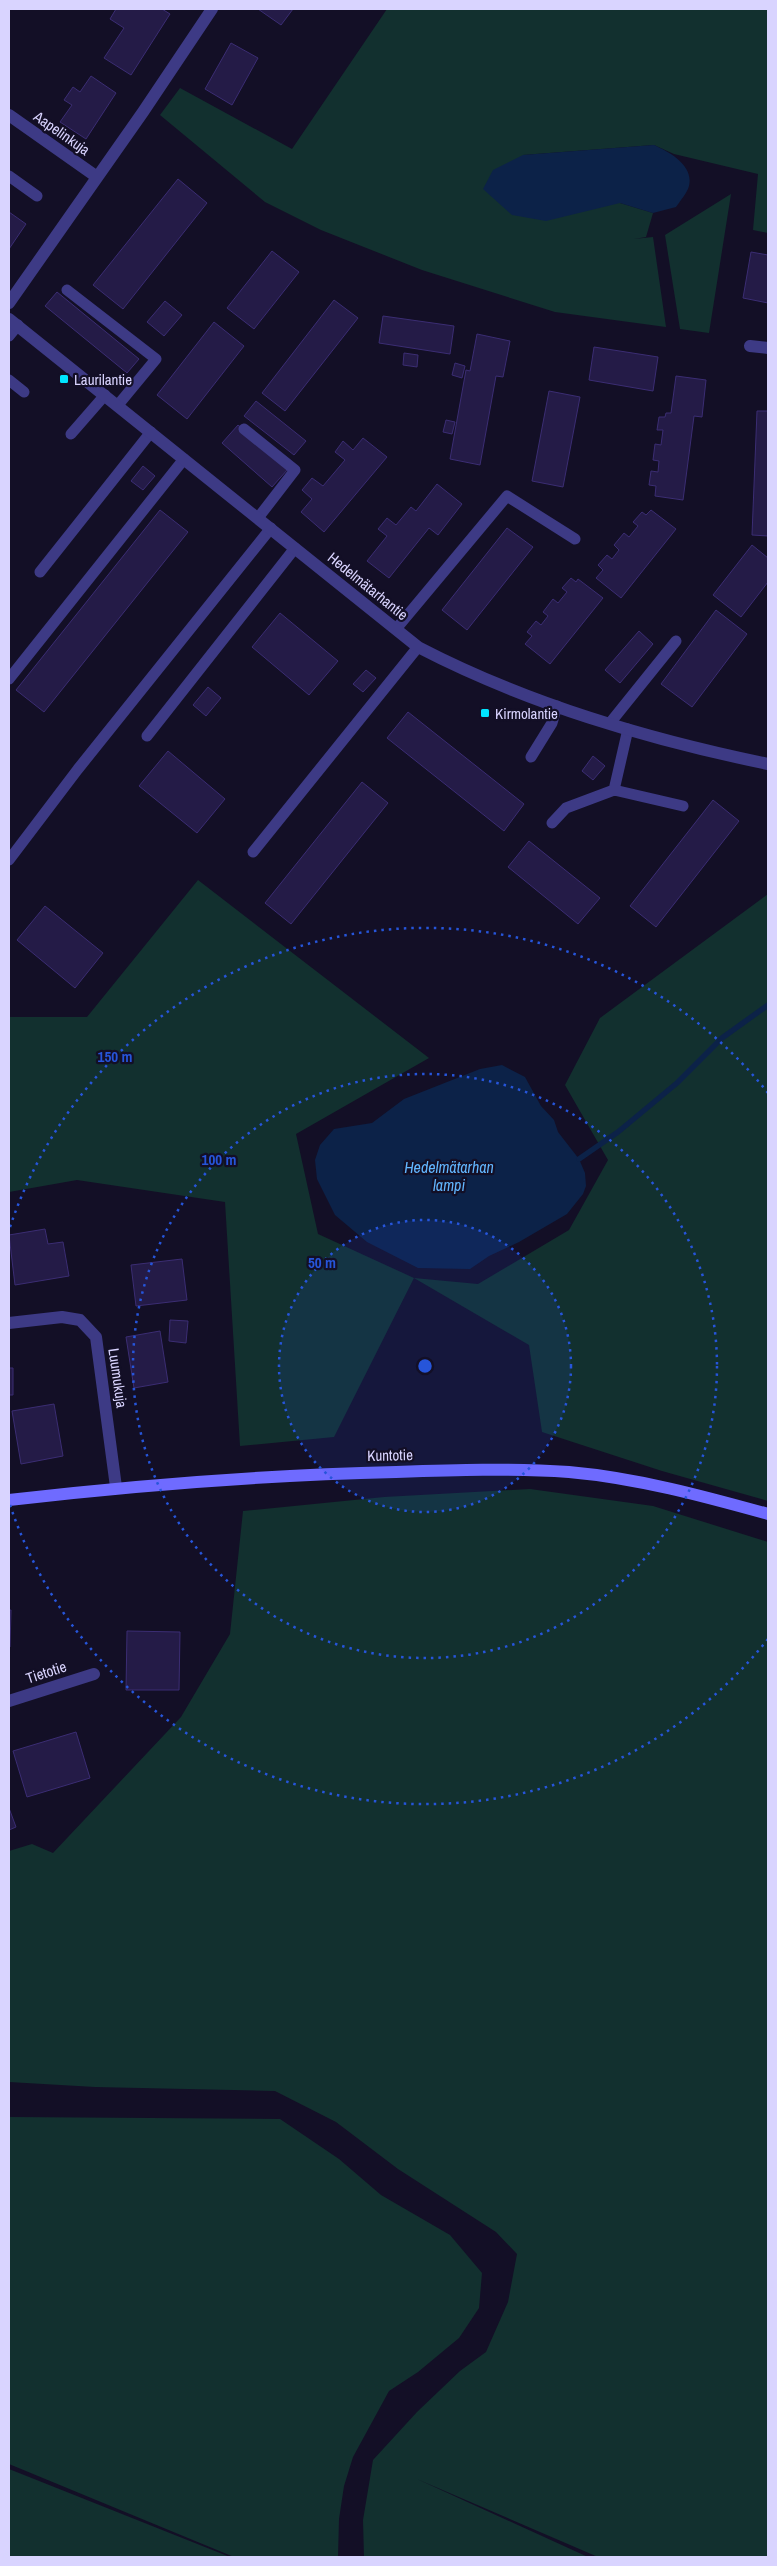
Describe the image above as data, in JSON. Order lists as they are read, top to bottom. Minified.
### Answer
{"streets":{"street":["Aapelinkuja","Hedelmätarhantie","Luumukuja","Kuntotie","Tietotie"]},"crossings":[["Luumukuja","Kuntotie"]],"water":["Hedelmätarhan lampi"],"places":{"transit":["Laurilantie","Kirmolantie"]},"rings":["150 m","100 m","50 m"]}
